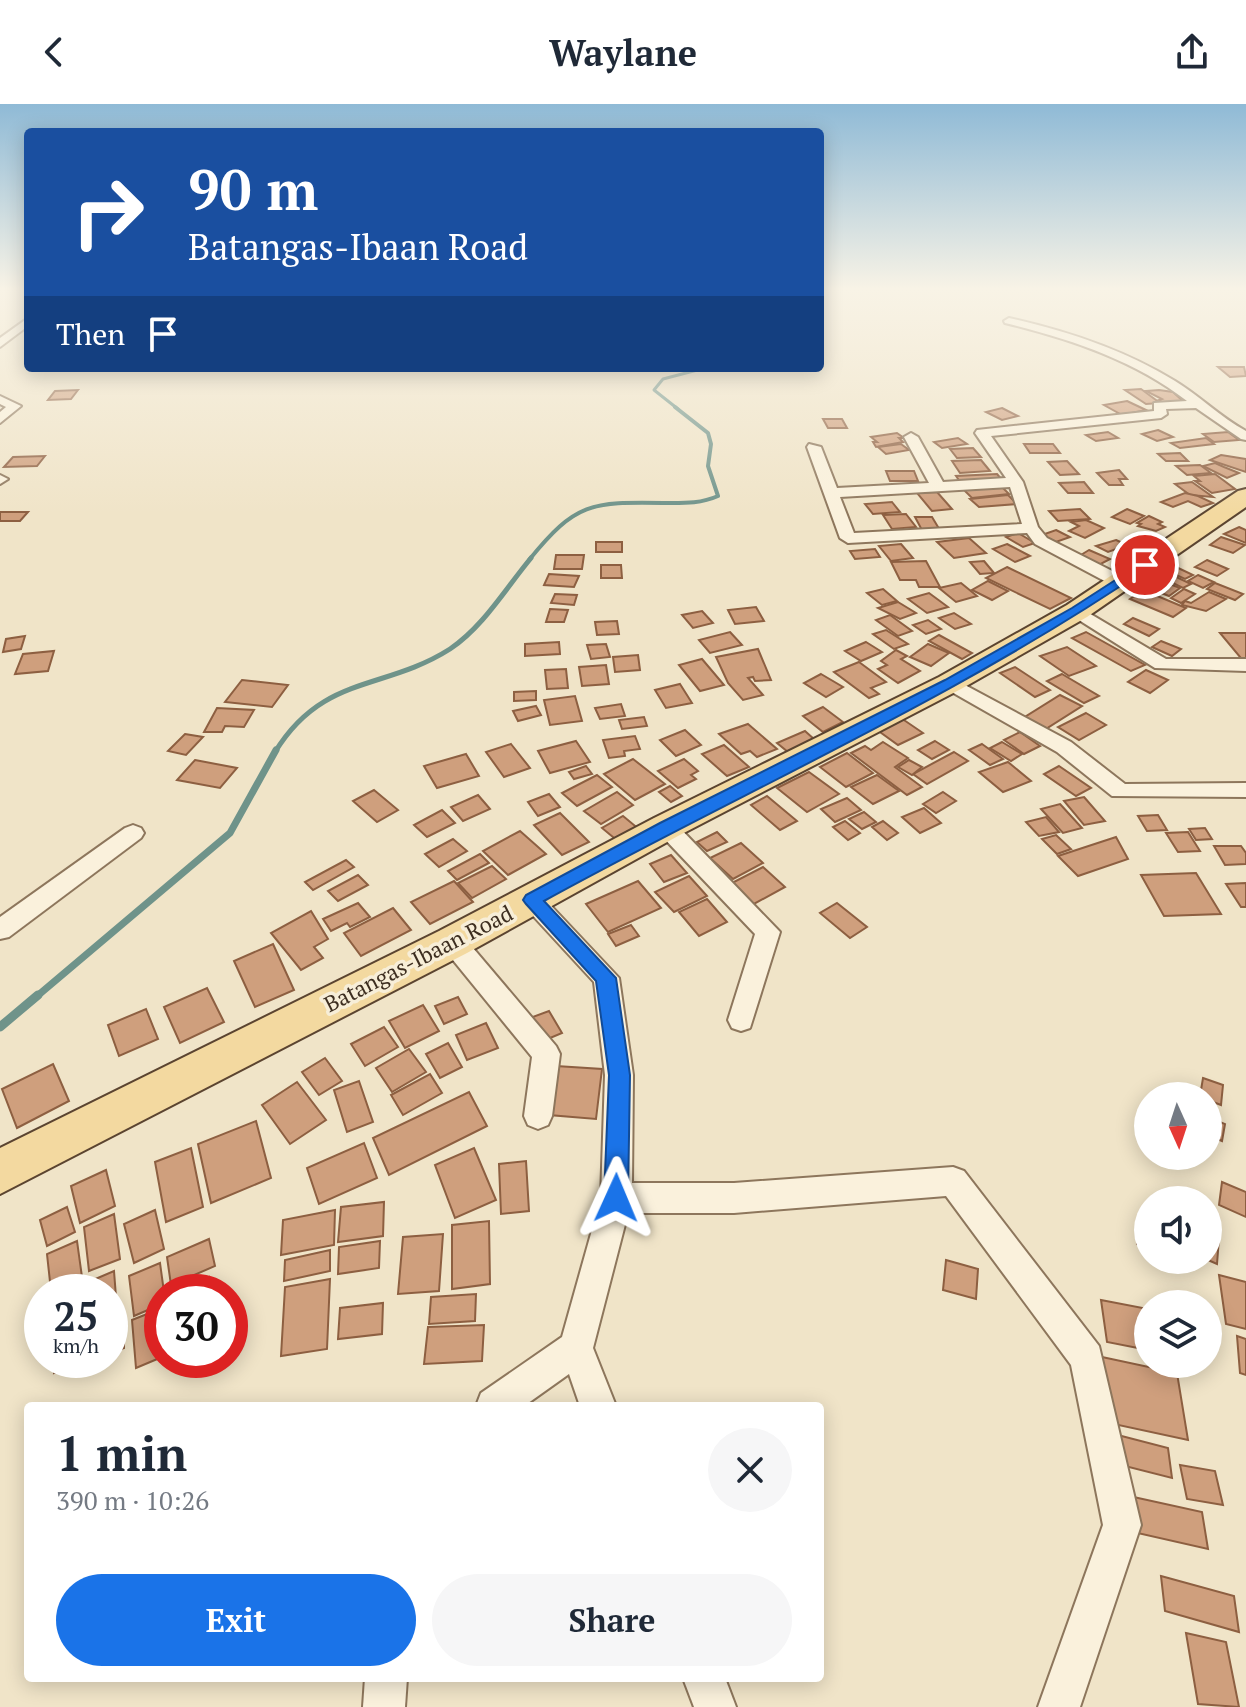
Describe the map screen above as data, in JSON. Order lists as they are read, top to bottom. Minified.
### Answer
{"streets":{"main road":["Batangas-Ibaan Road"]},"north":"bottom","page":{"header":"Waylane","turn":["90 m","Batangas-Ibaan Road"],"then":"Then","speed":"25 km/h","limit":"30","heading":["1 min","390 m · 10:26"],"buttons":["Exit","Share"]}}
